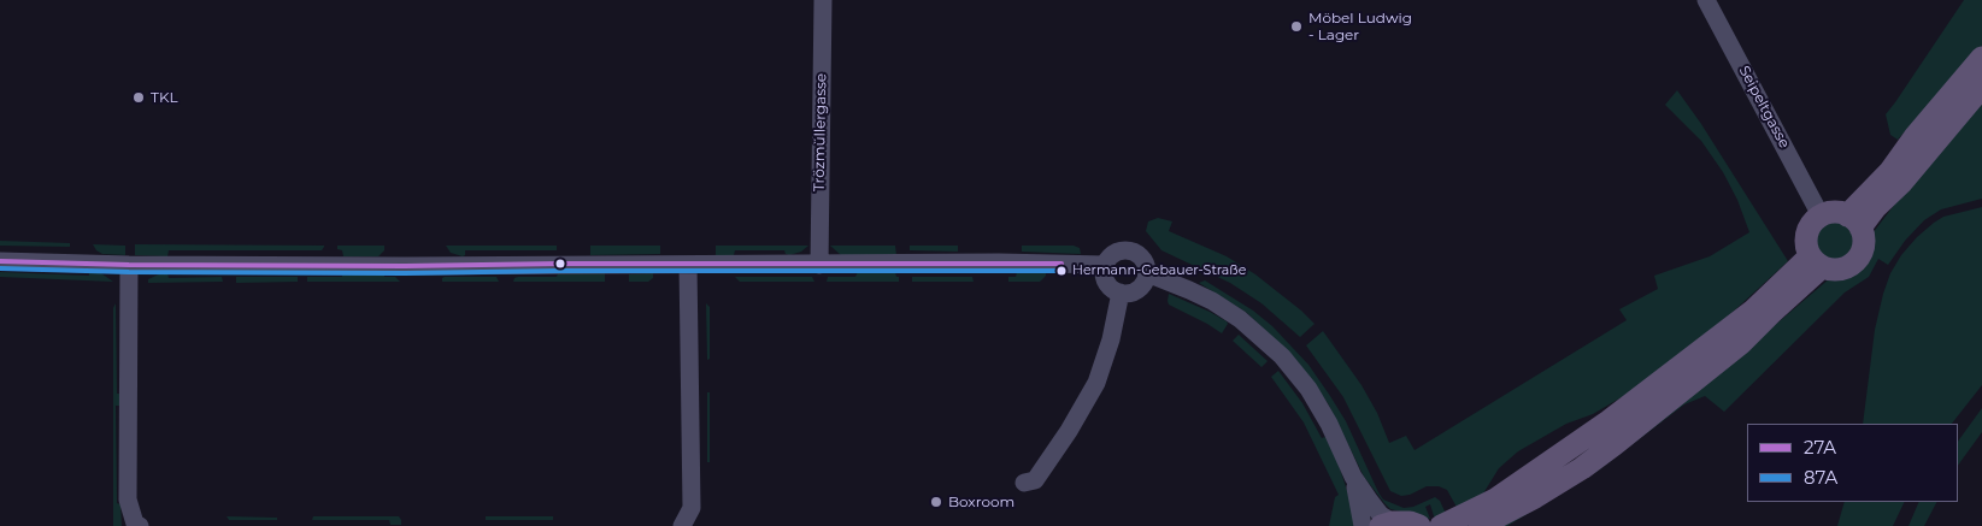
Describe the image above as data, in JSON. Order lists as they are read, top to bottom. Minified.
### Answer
{"streets":{"street":["Seipeltgasse","Trözmüllergasse"]},"places":["Möbel Ludwig - Lager","TKL","Hermann-Gebauer-Straße","Boxroom"],"lines":["transit line 27A","transit line 87A"],"legend":["27A","87A"]}
